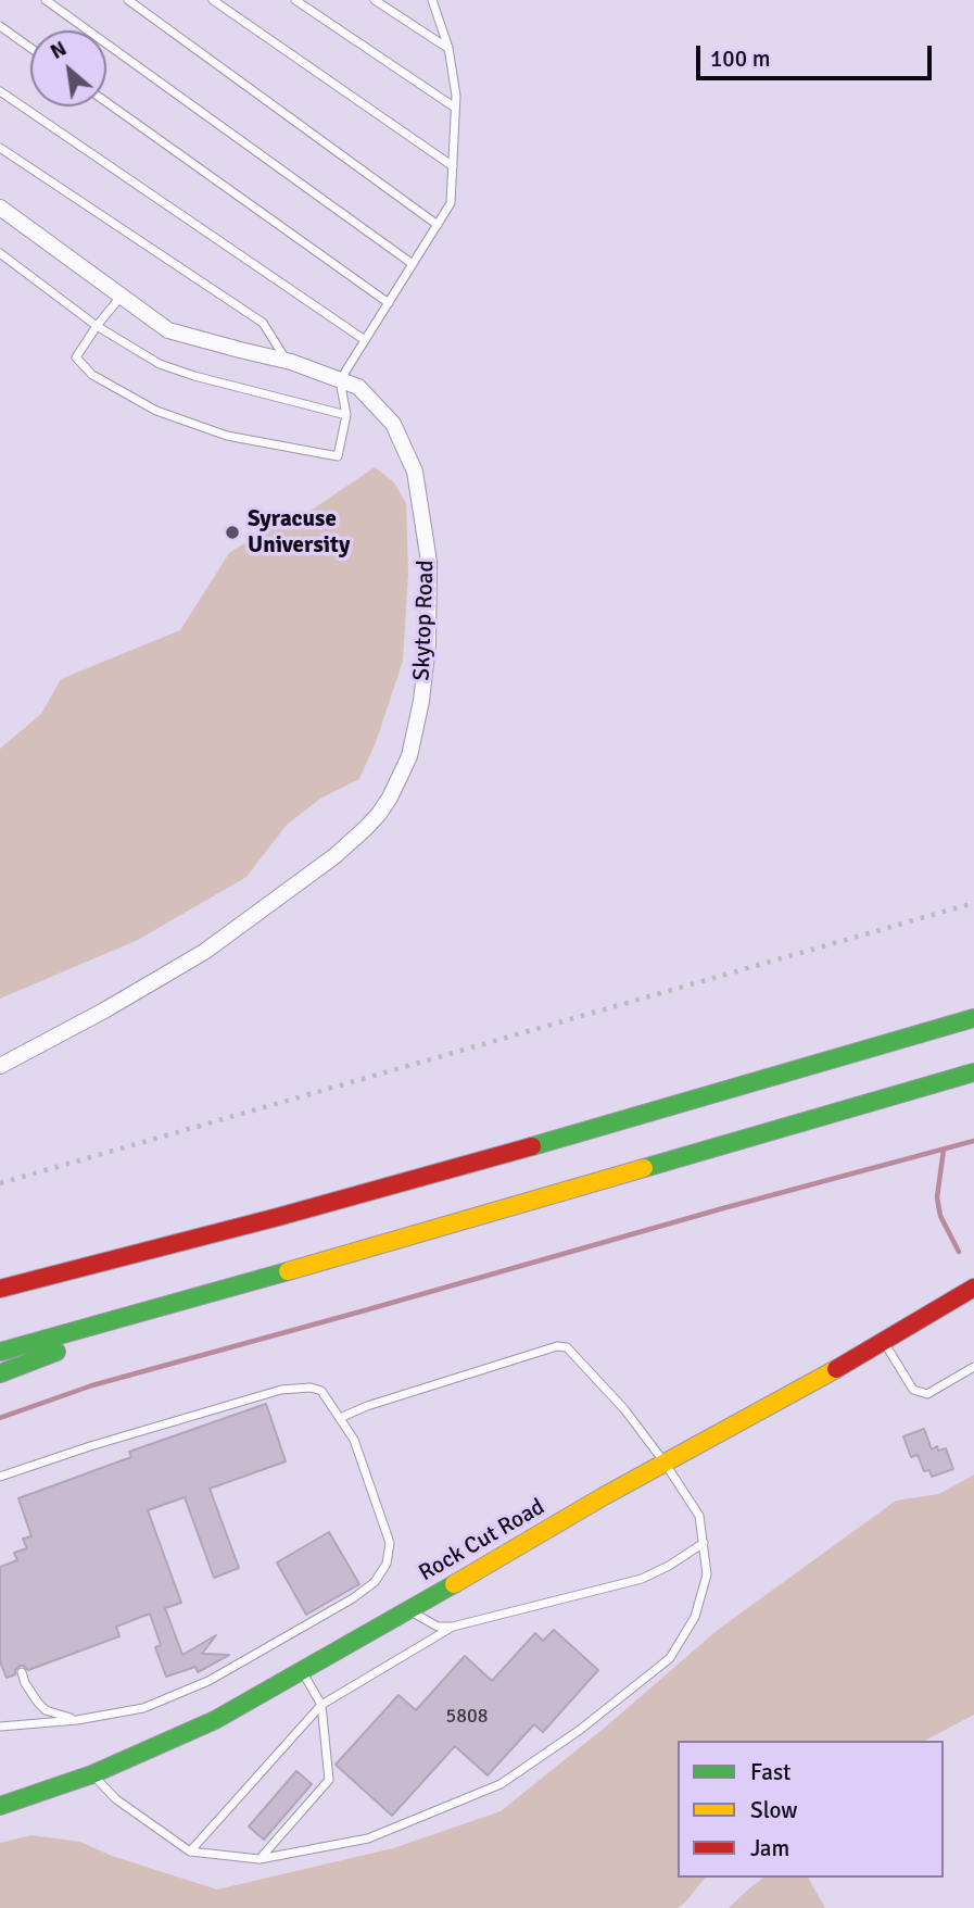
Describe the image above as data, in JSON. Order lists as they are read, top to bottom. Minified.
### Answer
{"streets":{"main road":["Rock Cut Road"],"street":["Skytop Road"]},"places":["Syracuse University"],"house_numbers":["5808"],"legend":["Fast","Slow","Jam"],"scale_bar":"100 m","north":"top left"}
